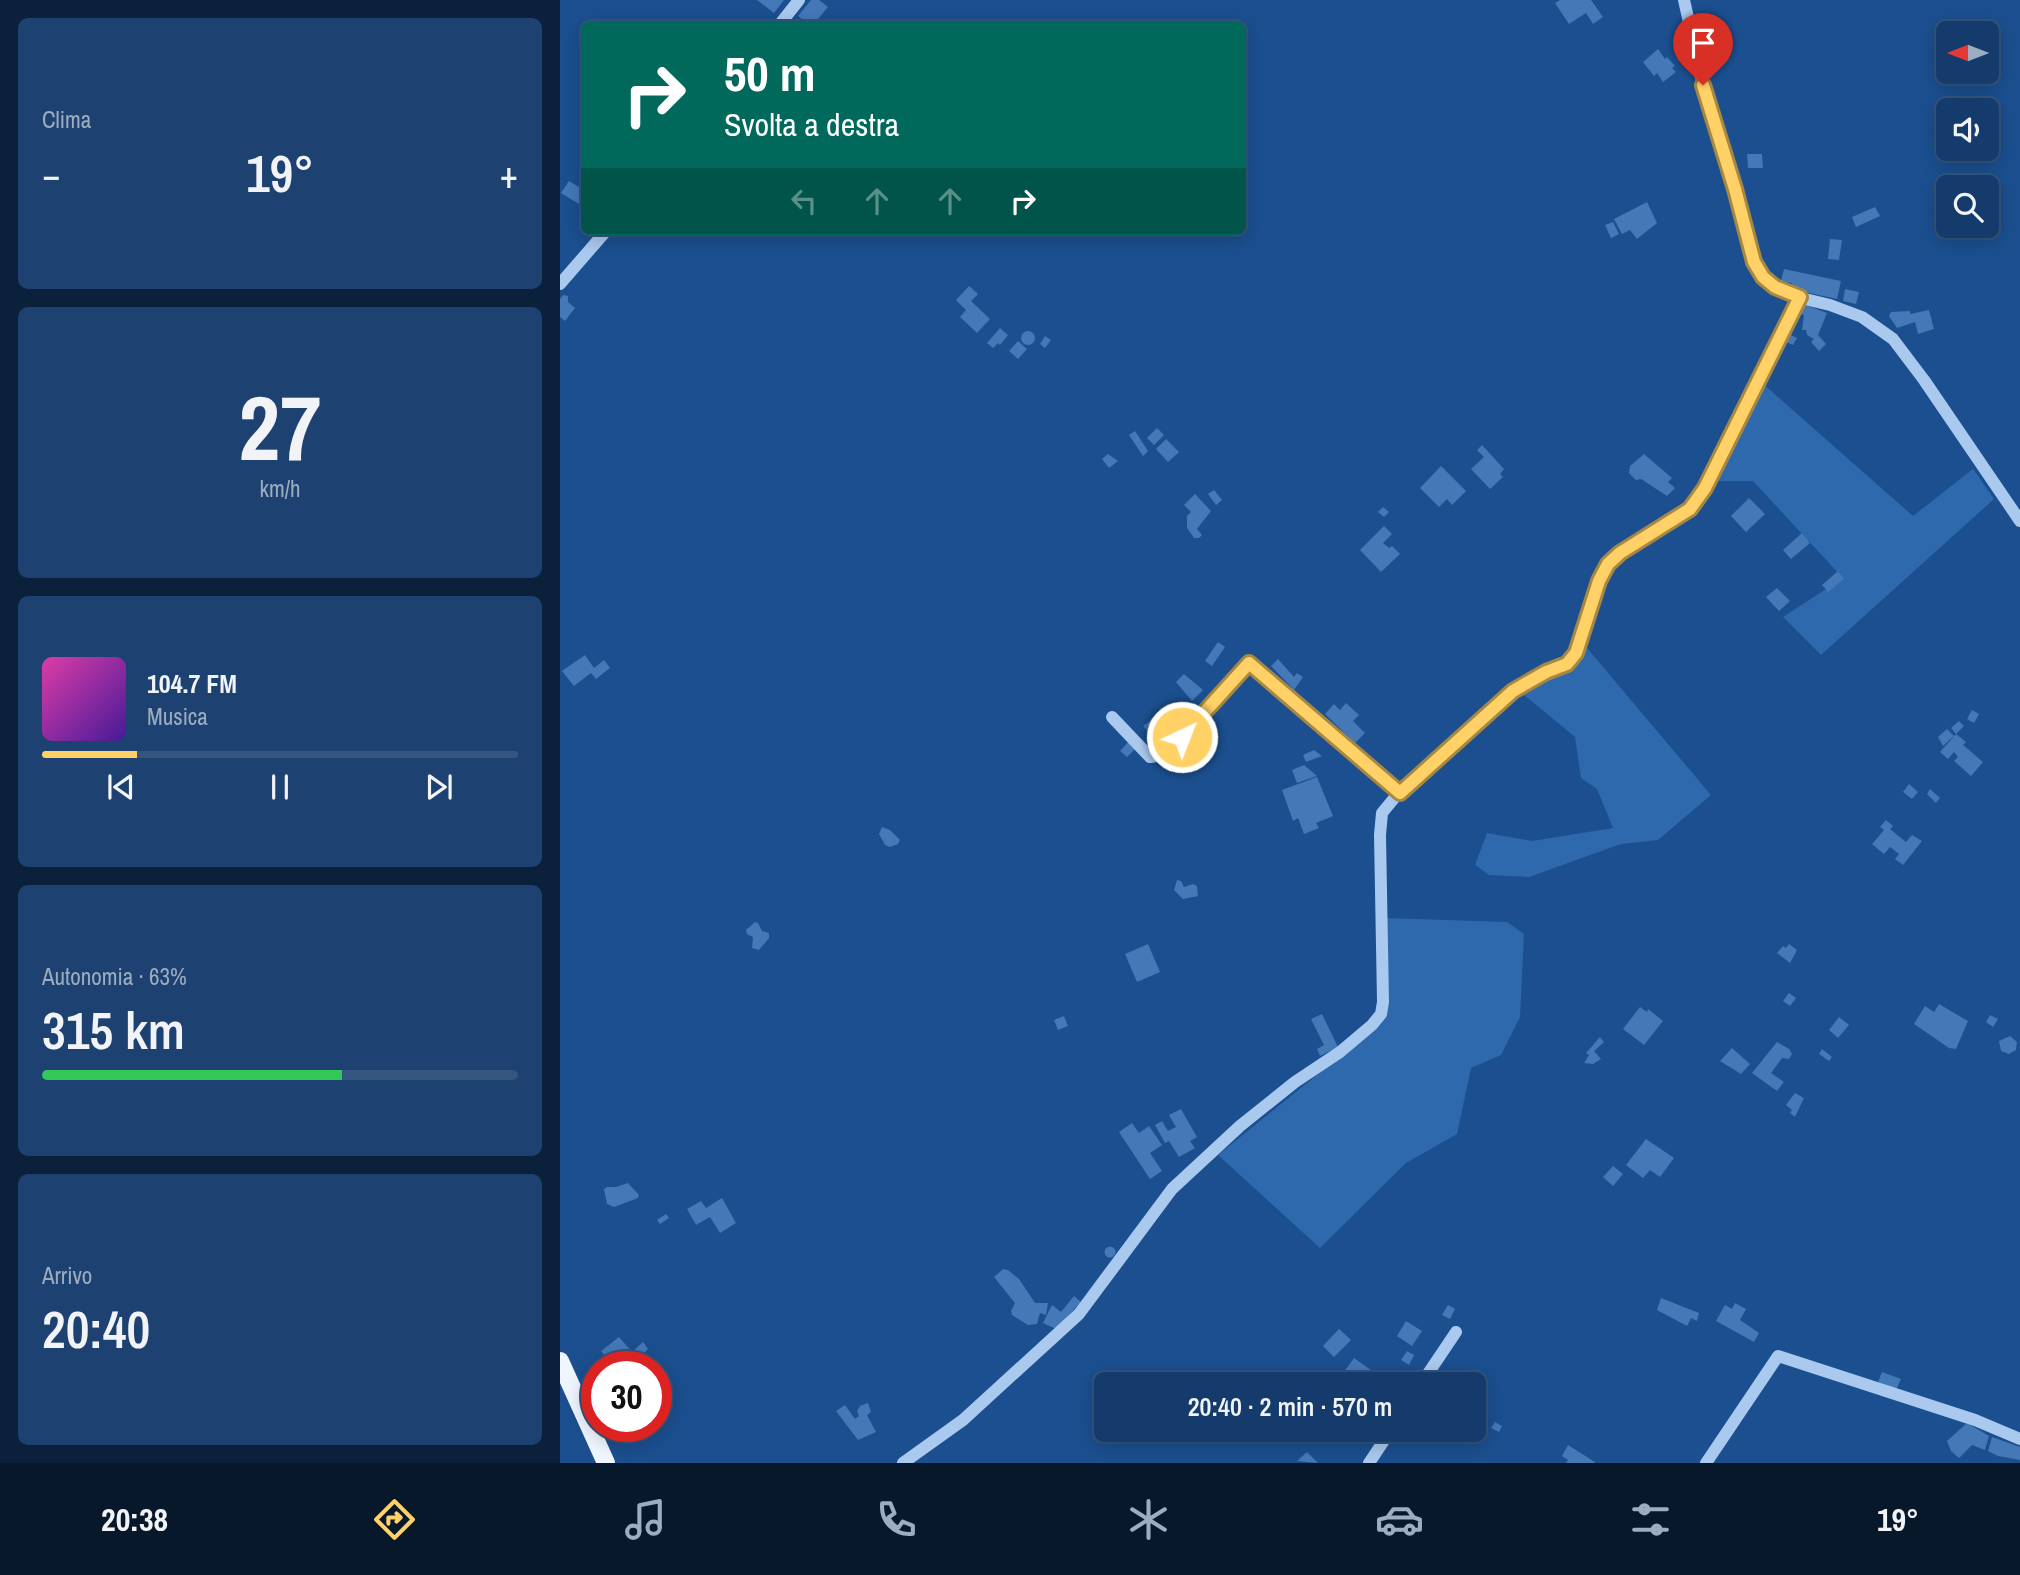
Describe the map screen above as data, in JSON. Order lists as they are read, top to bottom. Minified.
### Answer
{"north":"left","page":{"tile":["Clima",["27","km/h"],["Autonomia · 63%","315 km"],["Arrivo","20:40"]],"turn":["50 m","Svolta a destra"],"heat":["−","19°","+"],"song":["104.7 FM","Musica"],"limit":"30","trip":"20:40 · 2 min · 570 m","tabs":["20:38","19°"]}}
